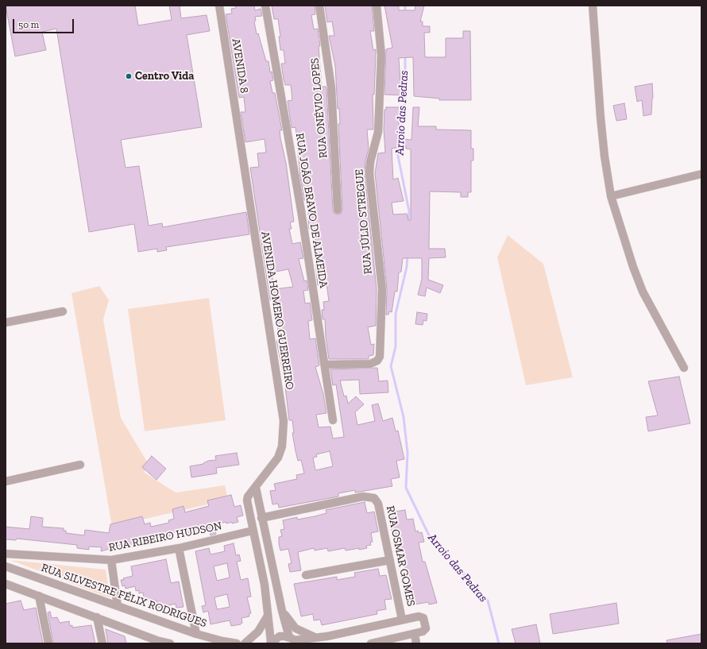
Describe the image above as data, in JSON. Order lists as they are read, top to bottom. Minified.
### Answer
{"streets":{"street":["AVENIDA 8","RUA ONÉVIO LOPES","RUA JOÃO BRAVO DE ALMEIDA","RUA JÚLIO STREGUE","AVENIDA HOMERO GUERREIRO","RUA RIBEIRO HUDSON","RUA OSMAR GOMES","RUA SILVESTRE FÉLIX RODRIGUES"]},"crossings":[["AVENIDA 8","AVENIDA HOMERO GUERREIRO"],["RUA JOÃO BRAVO DE ALMEIDA","RUA JÚLIO STREGUE"],["AVENIDA HOMERO GUERREIRO","RUA RIBEIRO HUDSON"]],"water":["Arroio das Pedras"],"places":["Centro Vida"],"scale_bar":"50 m"}
